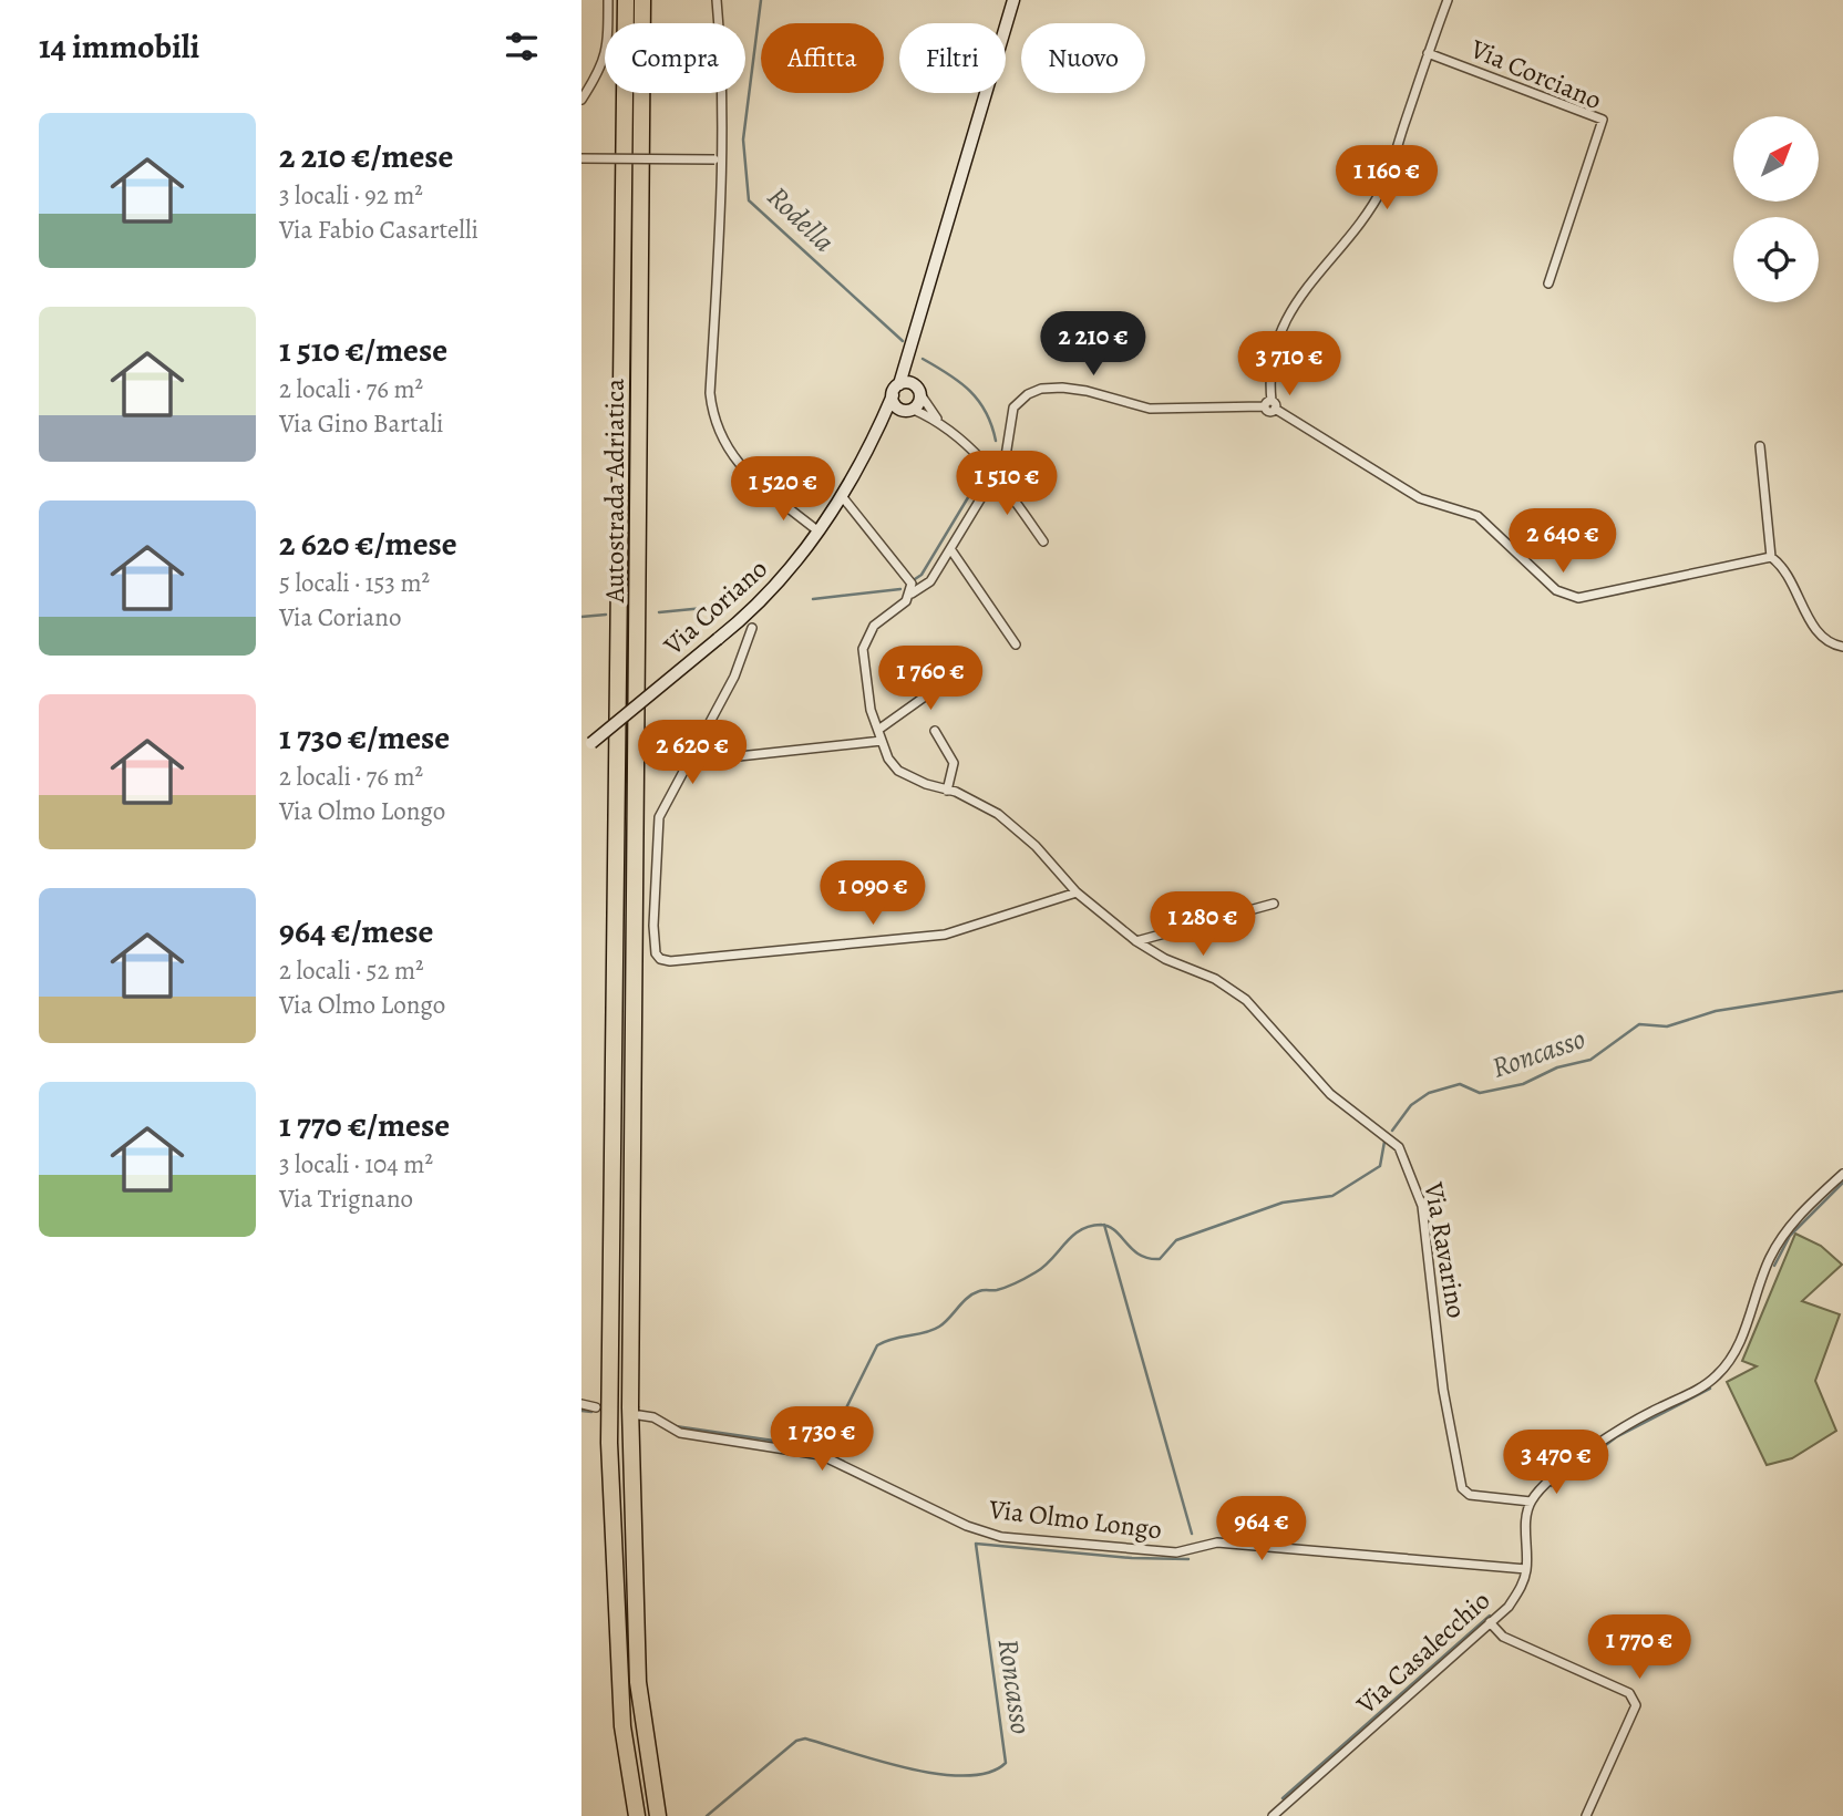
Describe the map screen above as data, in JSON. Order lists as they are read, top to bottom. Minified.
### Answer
{"streets":{"highway":["Autostrada Adriatica"],"main road":["Via Coriano"],"street":["Via Corciano","Via Ravarino","Via Olmo Longo","Via Casalecchio"]},"crossings":[["Via Corciano","Via Ravarino"],["Via Coriano","Via Ravarino"],["Via Ravarino","Via Casalecchio"],["Via Olmo Longo","Via Casalecchio"]],"water":["Rodella","Roncasso"],"north":"top right","page":{"heading":"14 immobili","chip":["Compra","Affitta","Filtri","Nuovo"],"list":[{"name":"2 210 €/mese","note":"3 locali · 92 m² · Via Fabio Casartelli"},{"name":"1 510 €/mese","note":"2 locali · 76 m² · Via Gino Bartali"},{"name":"2 620 €/mese","note":"5 locali · 153 m² · Via Coriano"},{"name":"1 730 €/mese","note":"2 locali · 76 m² · Via Olmo Longo"},{"name":"964 €/mese","note":"2 locali · 52 m² · Via Olmo Longo"},{"name":"1 770 €/mese","note":"3 locali · 104 m² · Via Trignano"}],"price":["1 160 €","2 210 €","3 710 €","1 510 €","1 520 €","2 640 €","1 760 €","2 620 €","1 090 €","1 280 €","1 730 €","3 470 €","964 €","1 770 €"]}}
